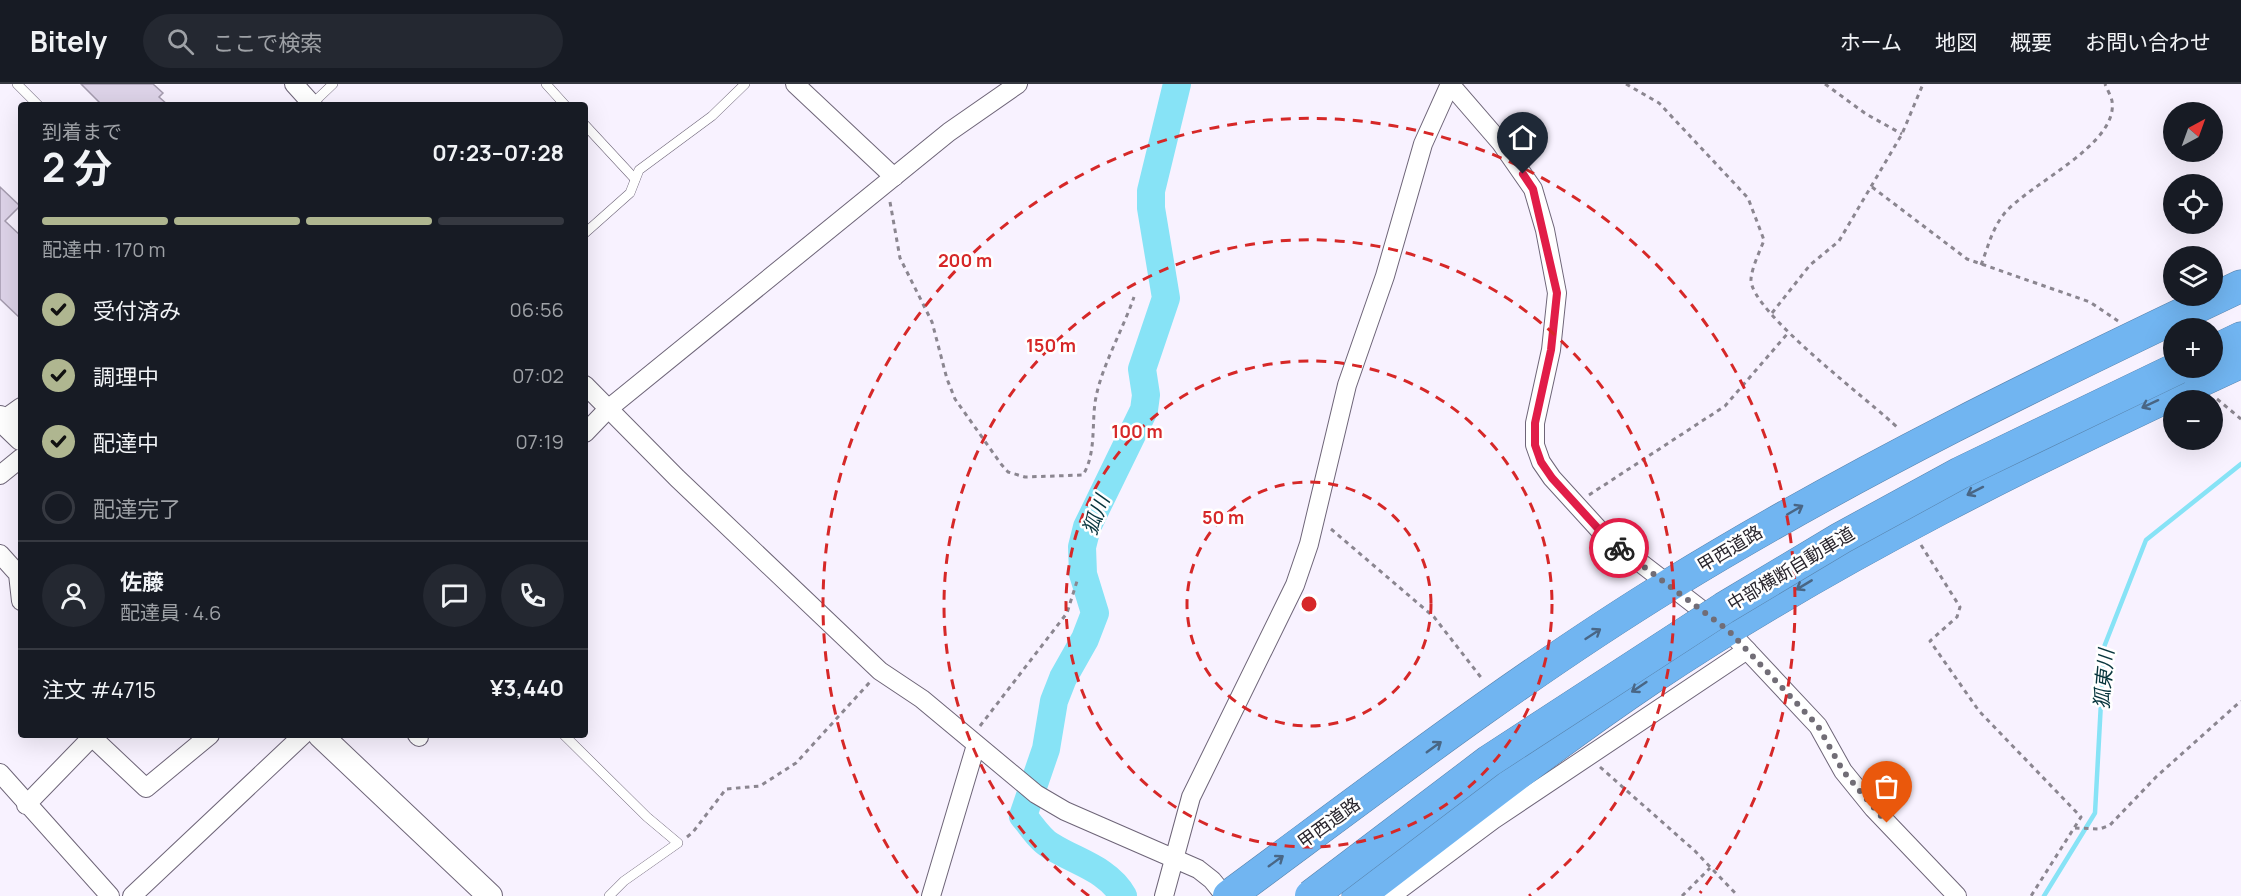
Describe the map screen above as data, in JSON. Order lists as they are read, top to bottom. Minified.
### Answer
{"streets":{"highway":["甲西道路","中部横断自動車道"]},"water":["狐川","狐東川"],"north":"top right","page":{"header":"Bitely","search":"ここで検索","nav":["ホーム","地図","概要","お問い合わせ"],"map_buttons":["+","−"],"heading":["2 分","到着まで","07:23–07:28"],"panel":["佐藤","配達員 · 4.6","注文 #4715","¥3,440"],"bar":"配達中 · 170 m","list":[["受付済み","06:56"],["調理中","07:02"],["配達中","07:19"],"配達完了"]},"rings":["200 m","150 m","100 m","50 m"]}
